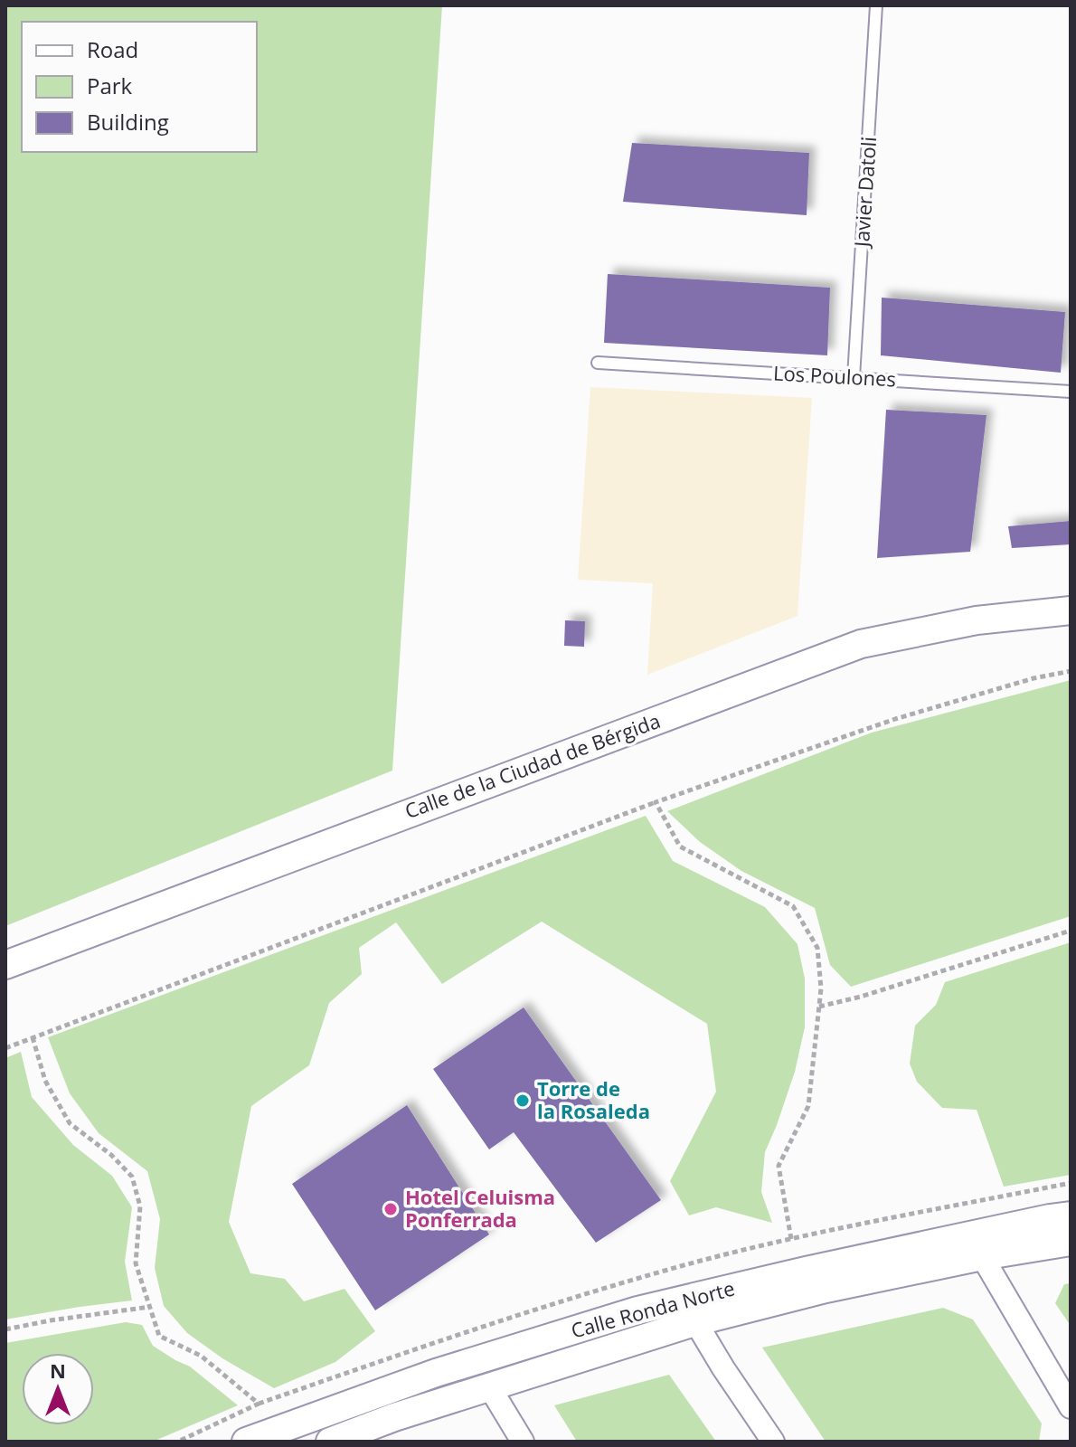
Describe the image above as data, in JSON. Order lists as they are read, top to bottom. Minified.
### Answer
{"streets":{"street":["Calle de la Ciudad de Bérgida","Calle Ronda Norte"],"lane":["Javier Datoli","Los Poulones"]},"crossings":[["Javier Datoli","Los Poulones"]],"places":["Torre de la Rosaleda","Hotel Celuisma Ponferrada"],"legend":["Road","Park","Building"],"north":"top"}
